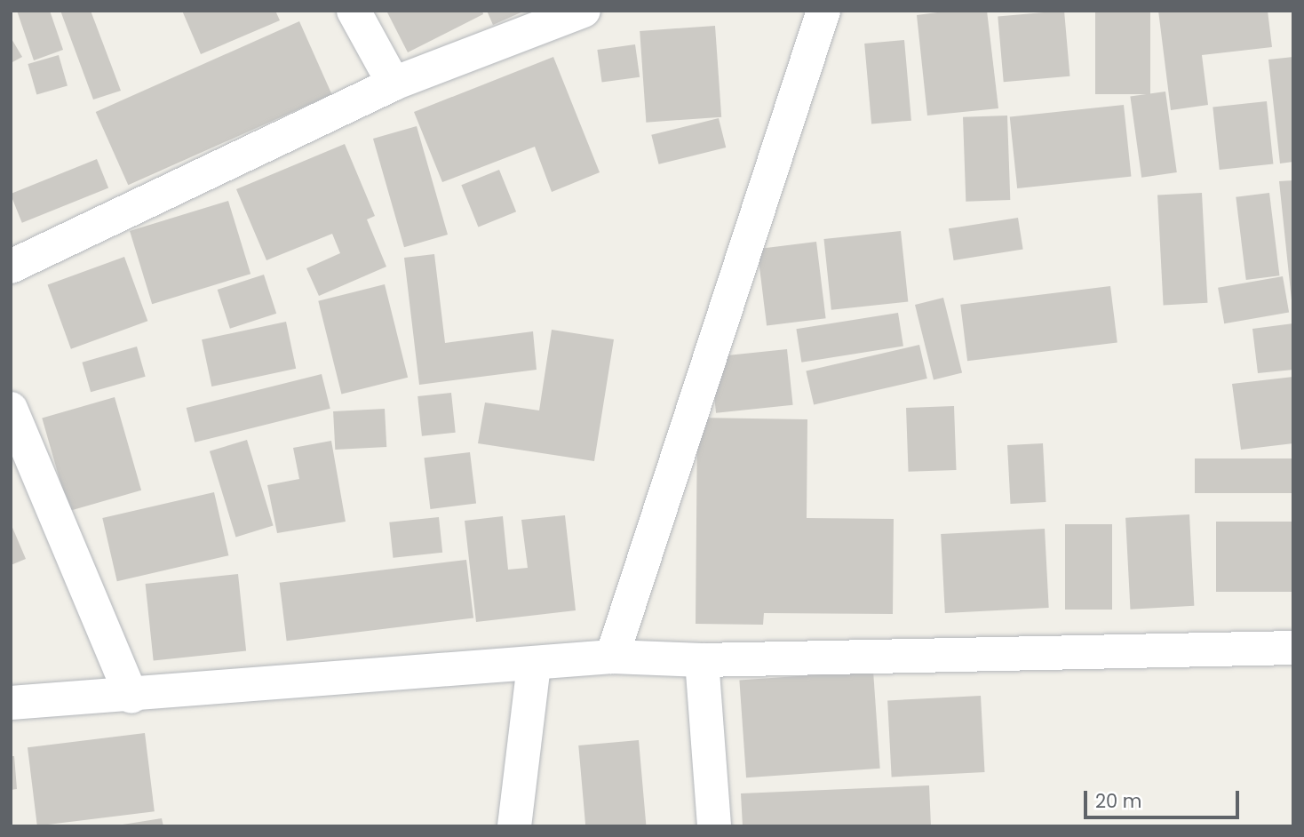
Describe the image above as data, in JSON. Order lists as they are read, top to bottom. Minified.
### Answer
{"scale_bar":"20 m"}
